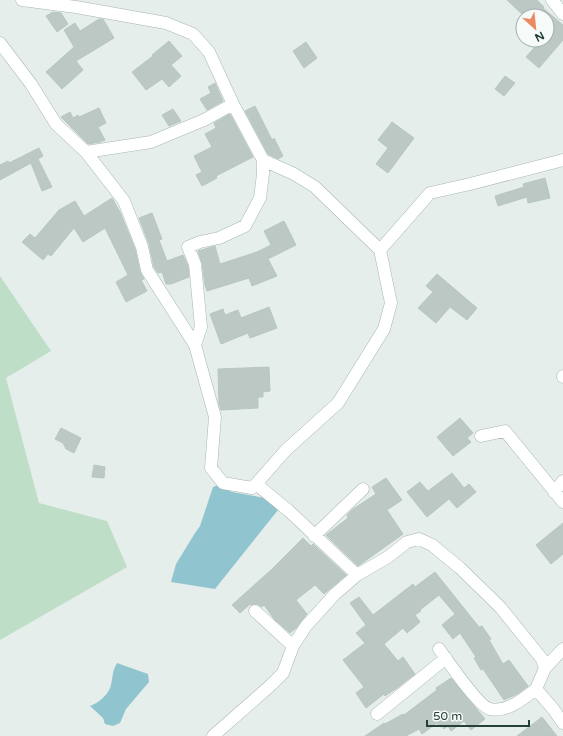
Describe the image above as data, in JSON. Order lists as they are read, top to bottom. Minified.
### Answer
{"scale_bar":"50 m","north":"bottom right"}
